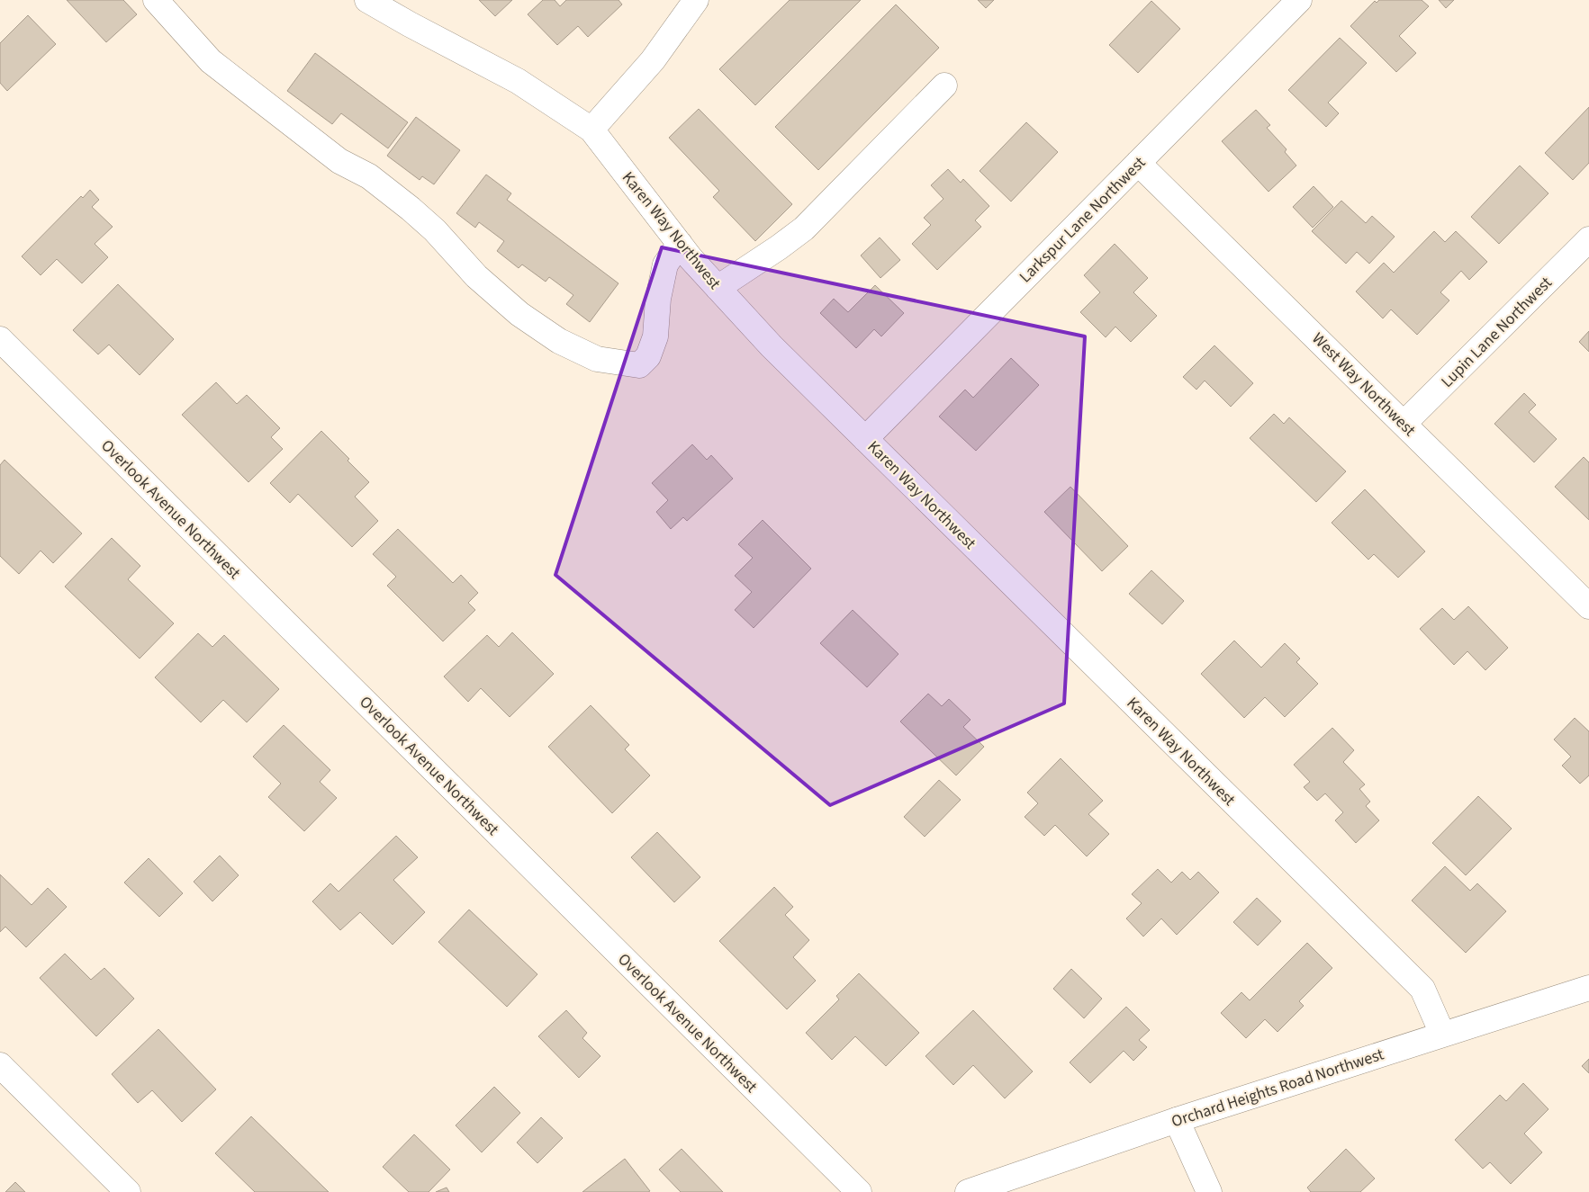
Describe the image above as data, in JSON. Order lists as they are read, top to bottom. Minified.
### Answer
{"streets":{"street":["Larkspur Lane Northwest","Karen Way Northwest","Lupin Lane Northwest","West Way Northwest","Overlook Avenue Northwest","Orchard Heights Road Northwest"]},"crossings":[["Larkspur Lane Northwest","Karen Way Northwest"],["Larkspur Lane Northwest","West Way Northwest"],["Karen Way Northwest","Orchard Heights Road Northwest"],["Lupin Lane Northwest","West Way Northwest"]]}
